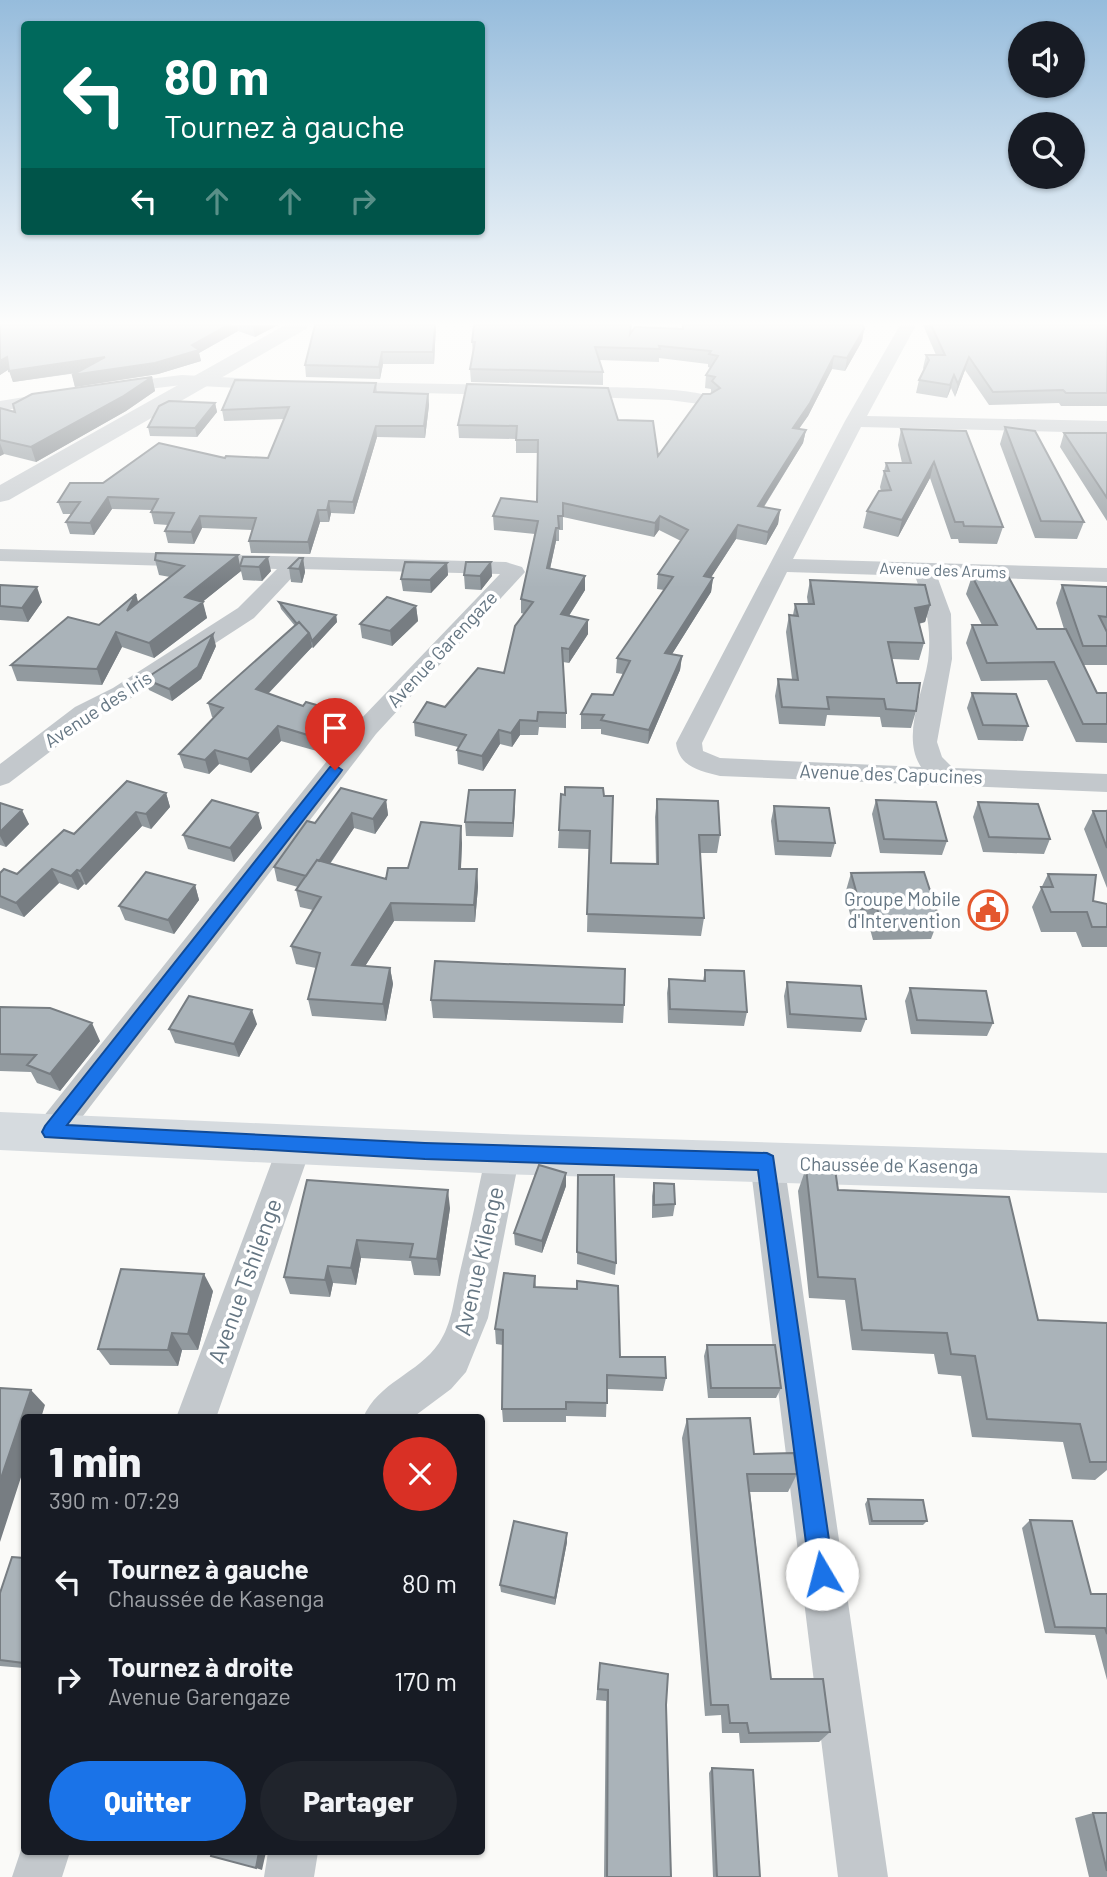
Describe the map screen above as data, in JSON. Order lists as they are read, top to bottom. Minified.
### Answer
{"streets":{"main road":["Chaussée de Kasenga"],"street":["Avenue des Arums","Avenue Garengaze","Avenue des Iris","Avenue des Capucines","Avenue Kilenge","Avenue Tshilenge"]},"crossings":[["Avenue des Arums","Avenue des Capucines"],["Avenue Garengaze","Avenue des Iris"],["Avenue Garengaze","Chaussée de Kasenga"],["Chaussée de Kasenga","Avenue Kilenge"],["Chaussée de Kasenga","Avenue Tshilenge"]],"places":{"public building":["Groupe Mobile d'Intervention"]},"page":{"turn":["80 m","Tournez à gauche"],"heading":["1 min","390 m · 07:29"],"list":[{"name":"Tournez à gauche","note":"Chaussée de Kasenga","value":"80 m"},{"name":"Tournez à droite","note":"Avenue Garengaze","value":"170 m"}],"buttons":["Quitter","Partager"]}}
